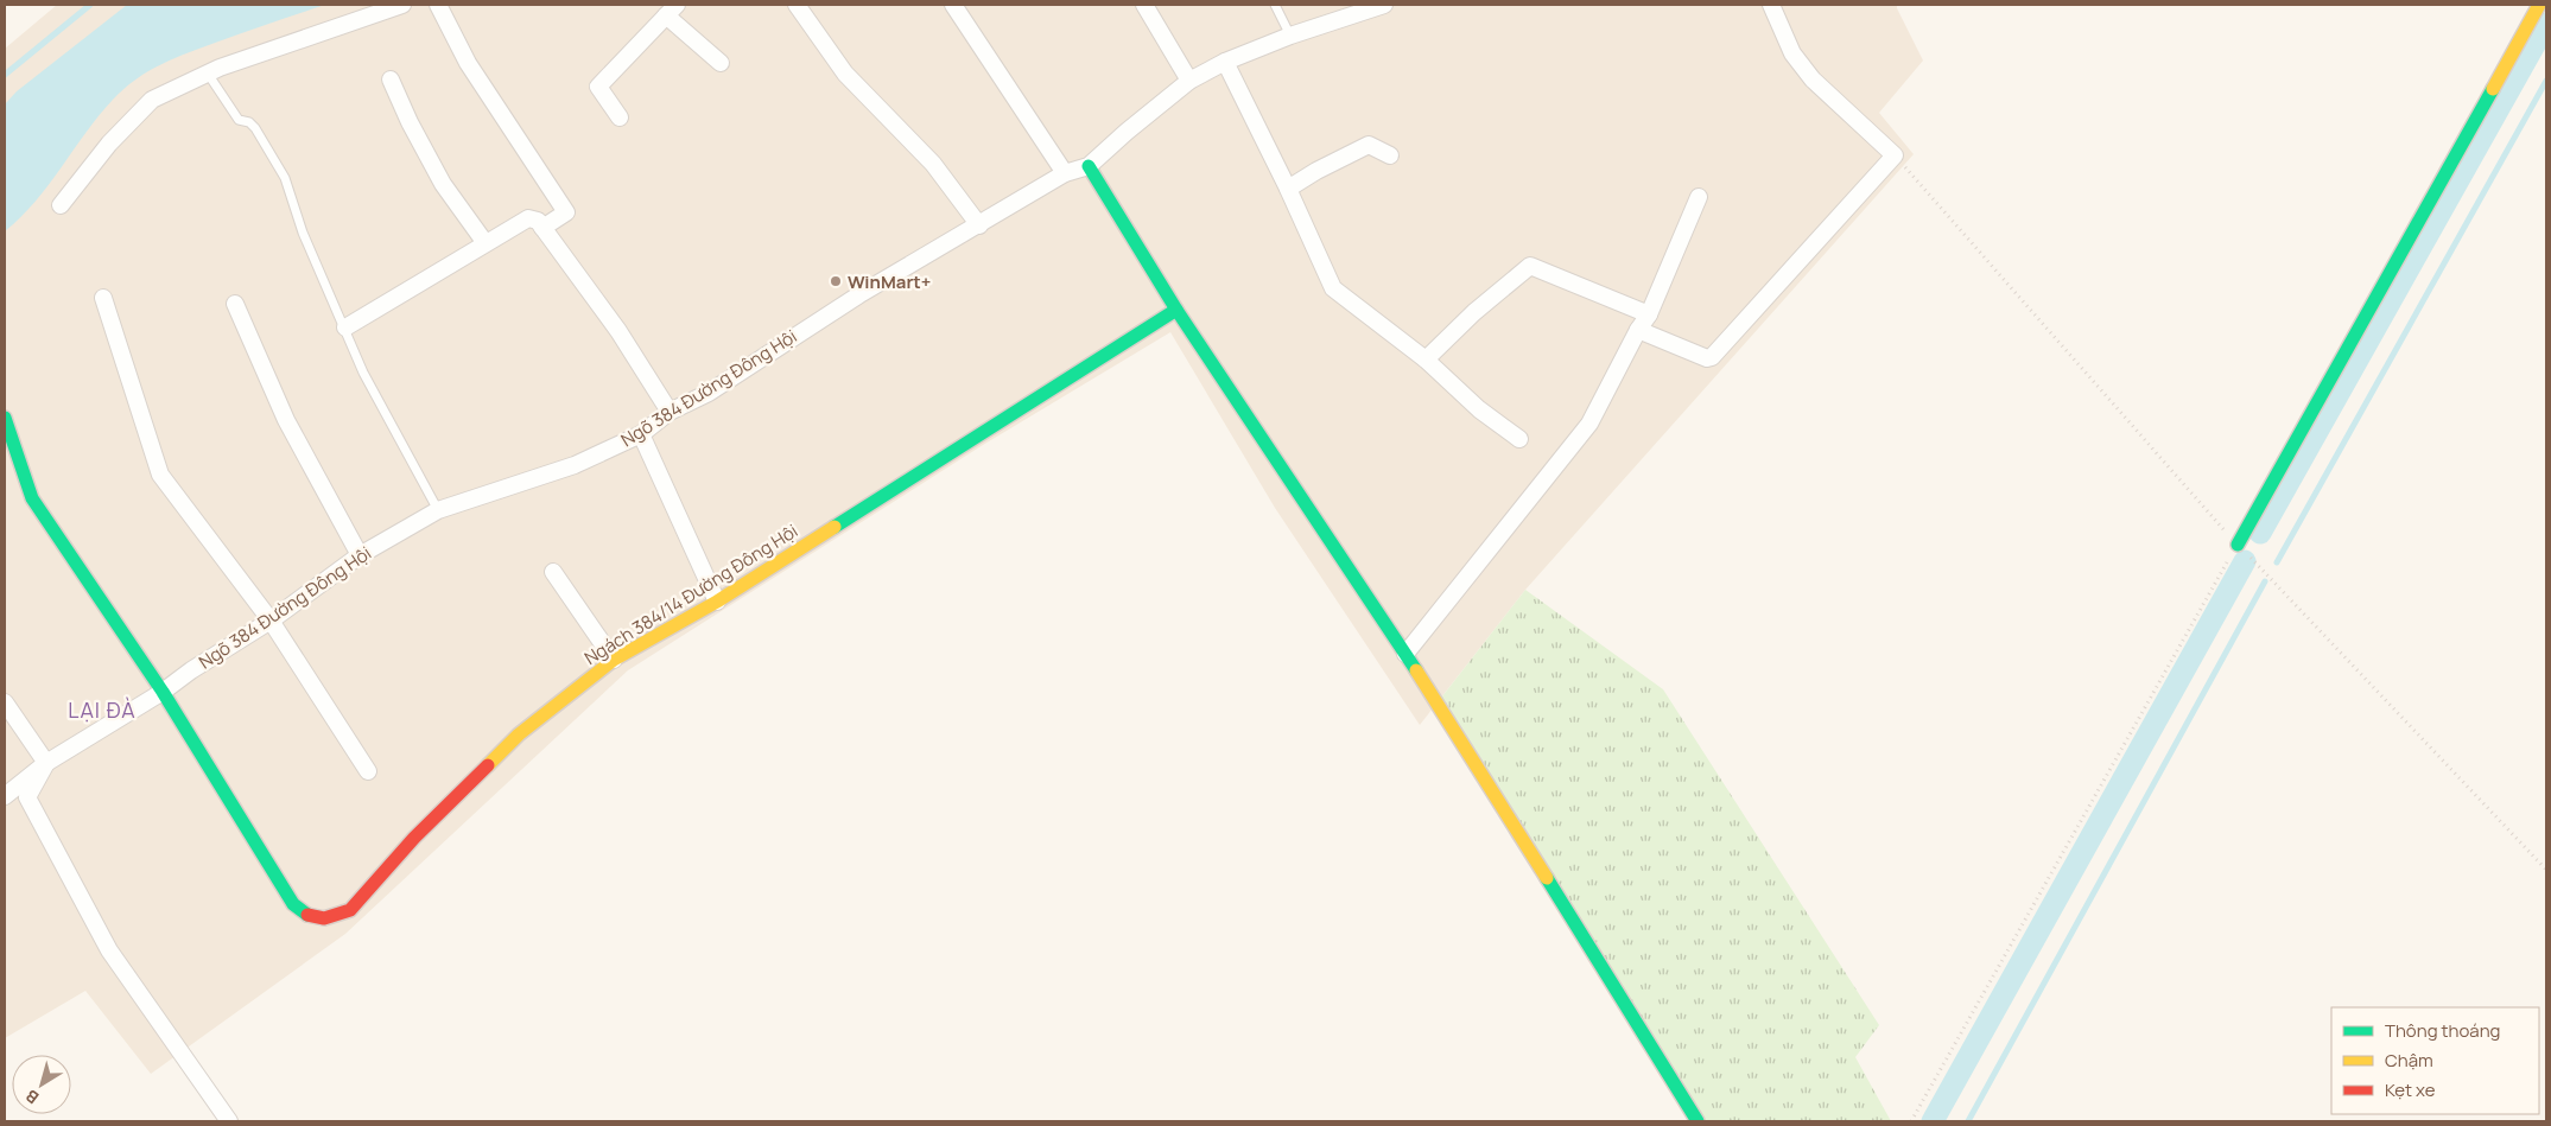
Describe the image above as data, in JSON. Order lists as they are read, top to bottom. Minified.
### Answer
{"streets":{"street":["Ngõ 384 Đường Đông Hội","Ngách 384/14 Đường Đông Hội"]},"crossings":[["Ngõ 384 Đường Đông Hội","Ngách 384/14 Đường Đông Hội"]],"districts":["LẠI ĐÀ"],"places":["WinMart+"],"legend":["Thông thoáng","Chậm","Kẹt xe"],"north":"bottom left"}
